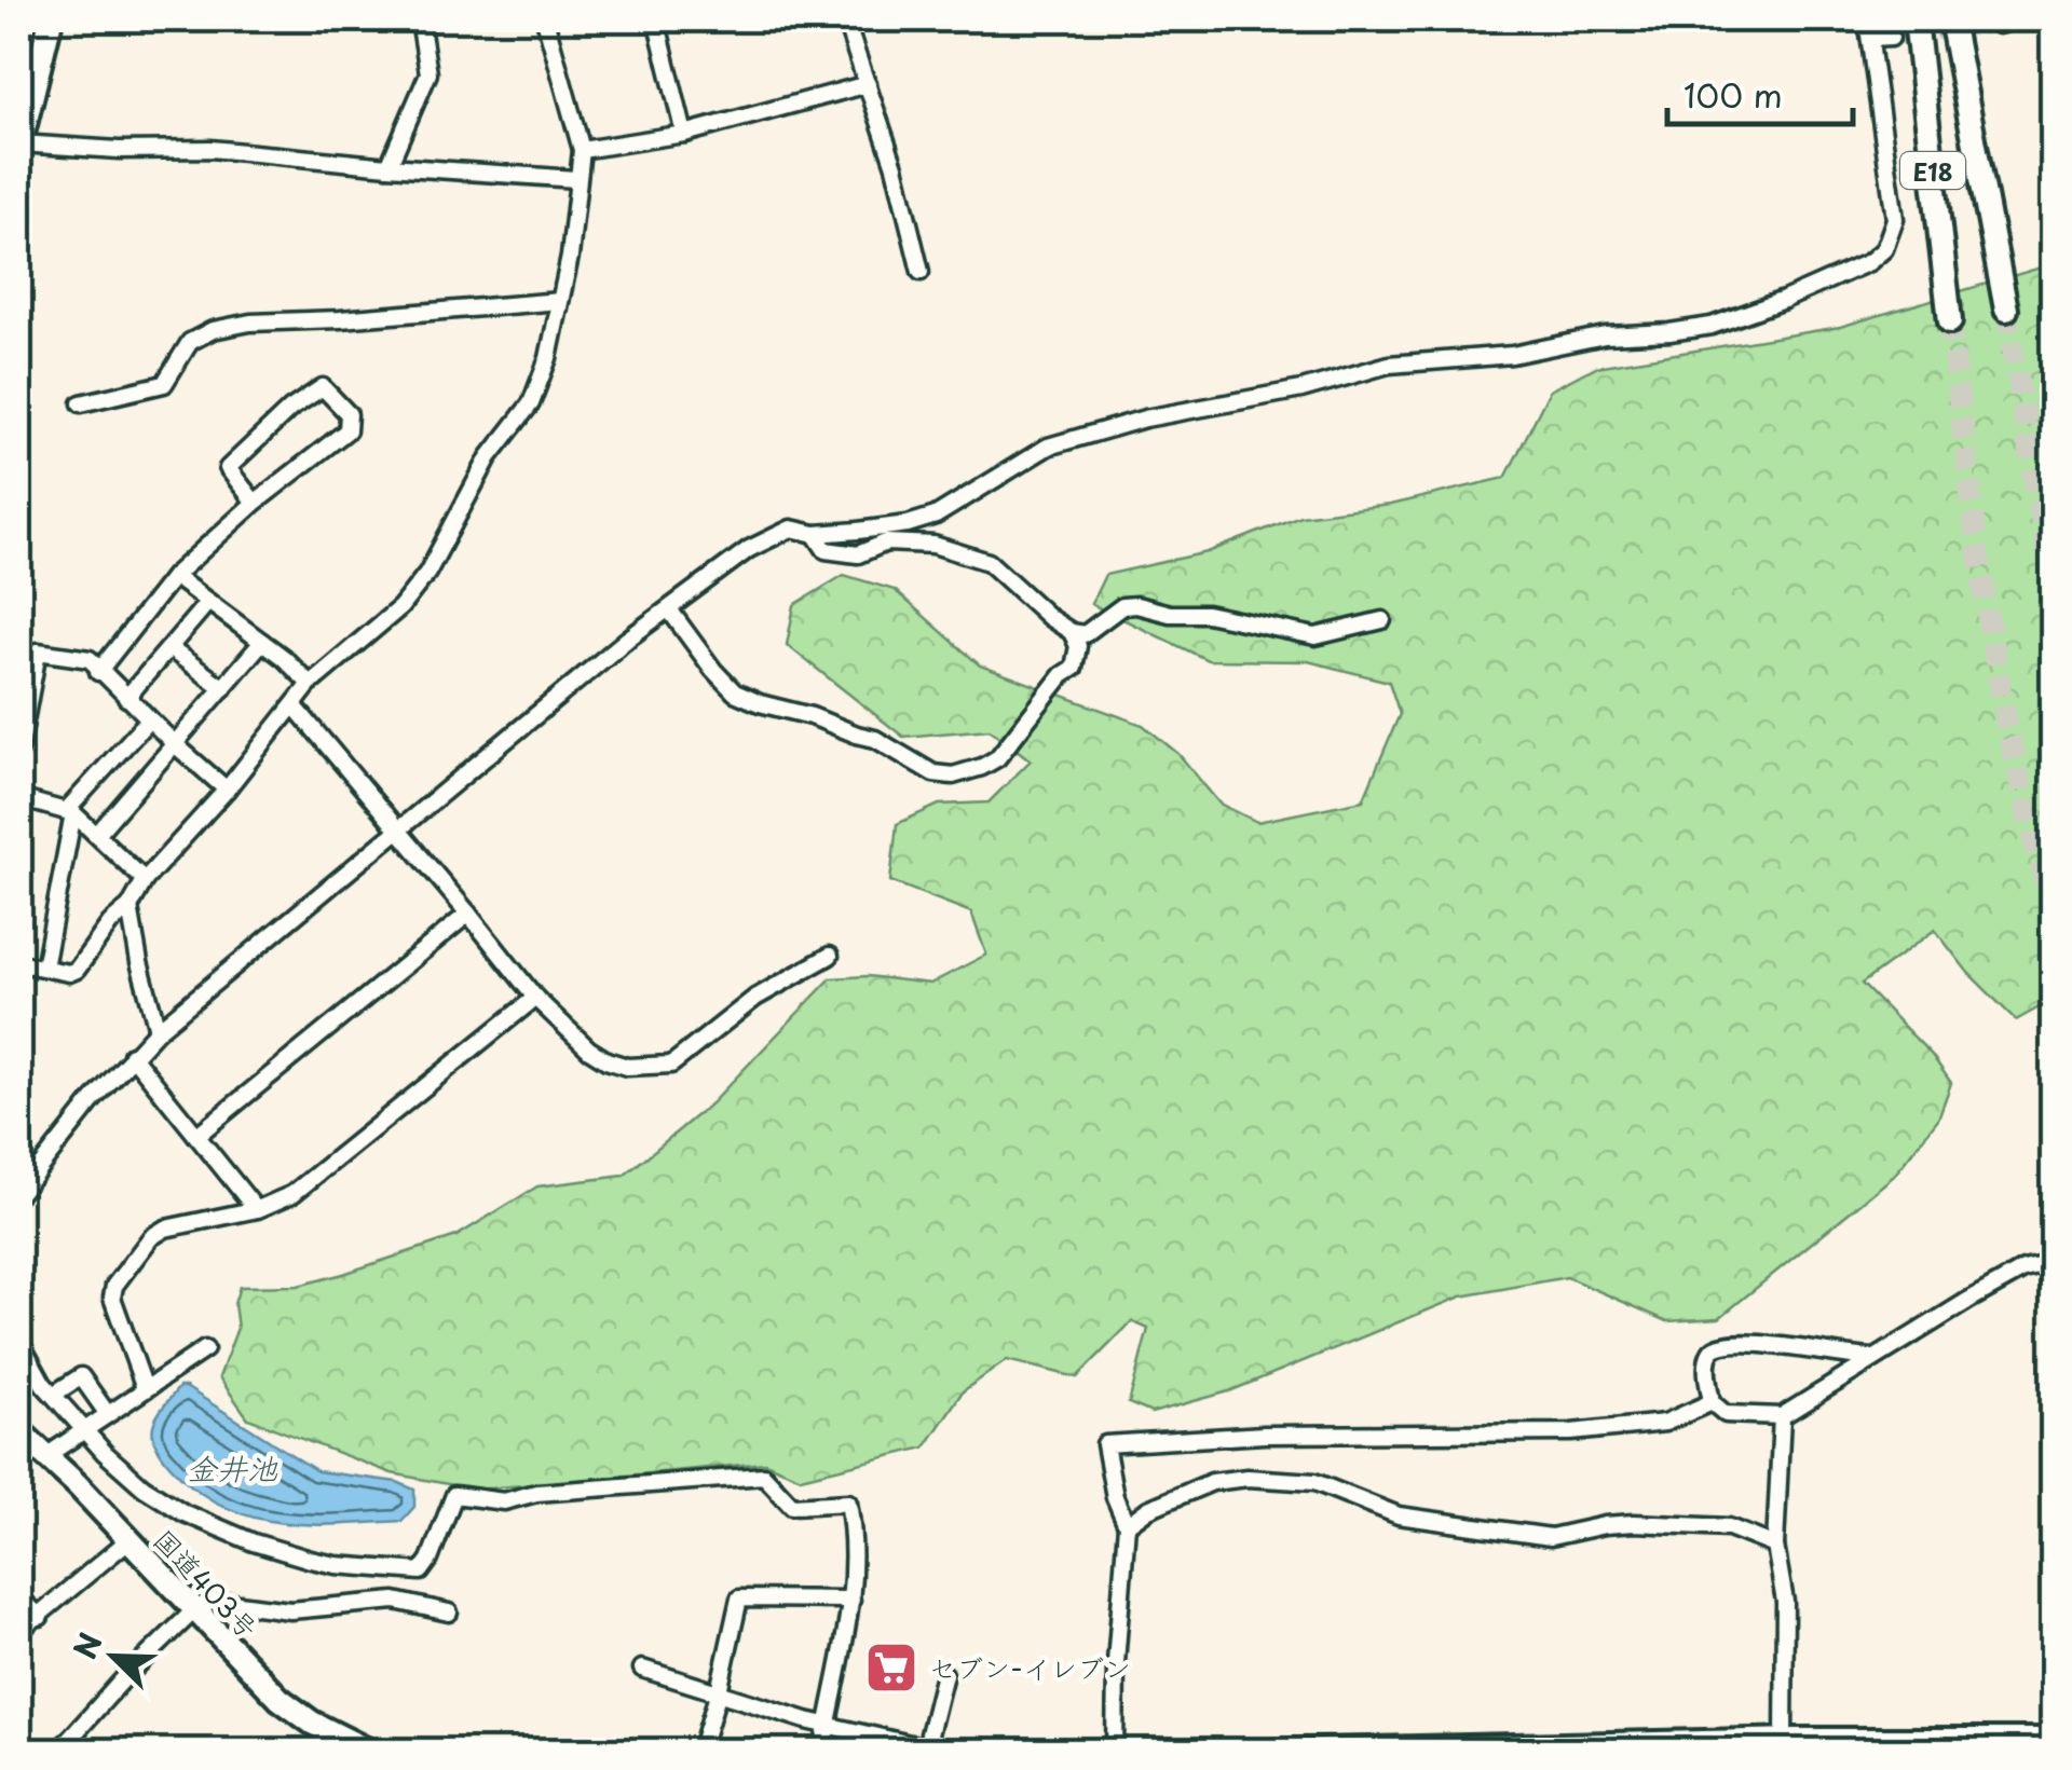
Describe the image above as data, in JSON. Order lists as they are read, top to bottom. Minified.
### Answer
{"streets":{"highway":["E18","国道403号"]},"water":["金井池"],"places":{"supermarket":["セブン-イレブン"]},"scale_bar":"100 m","north":"top left"}
